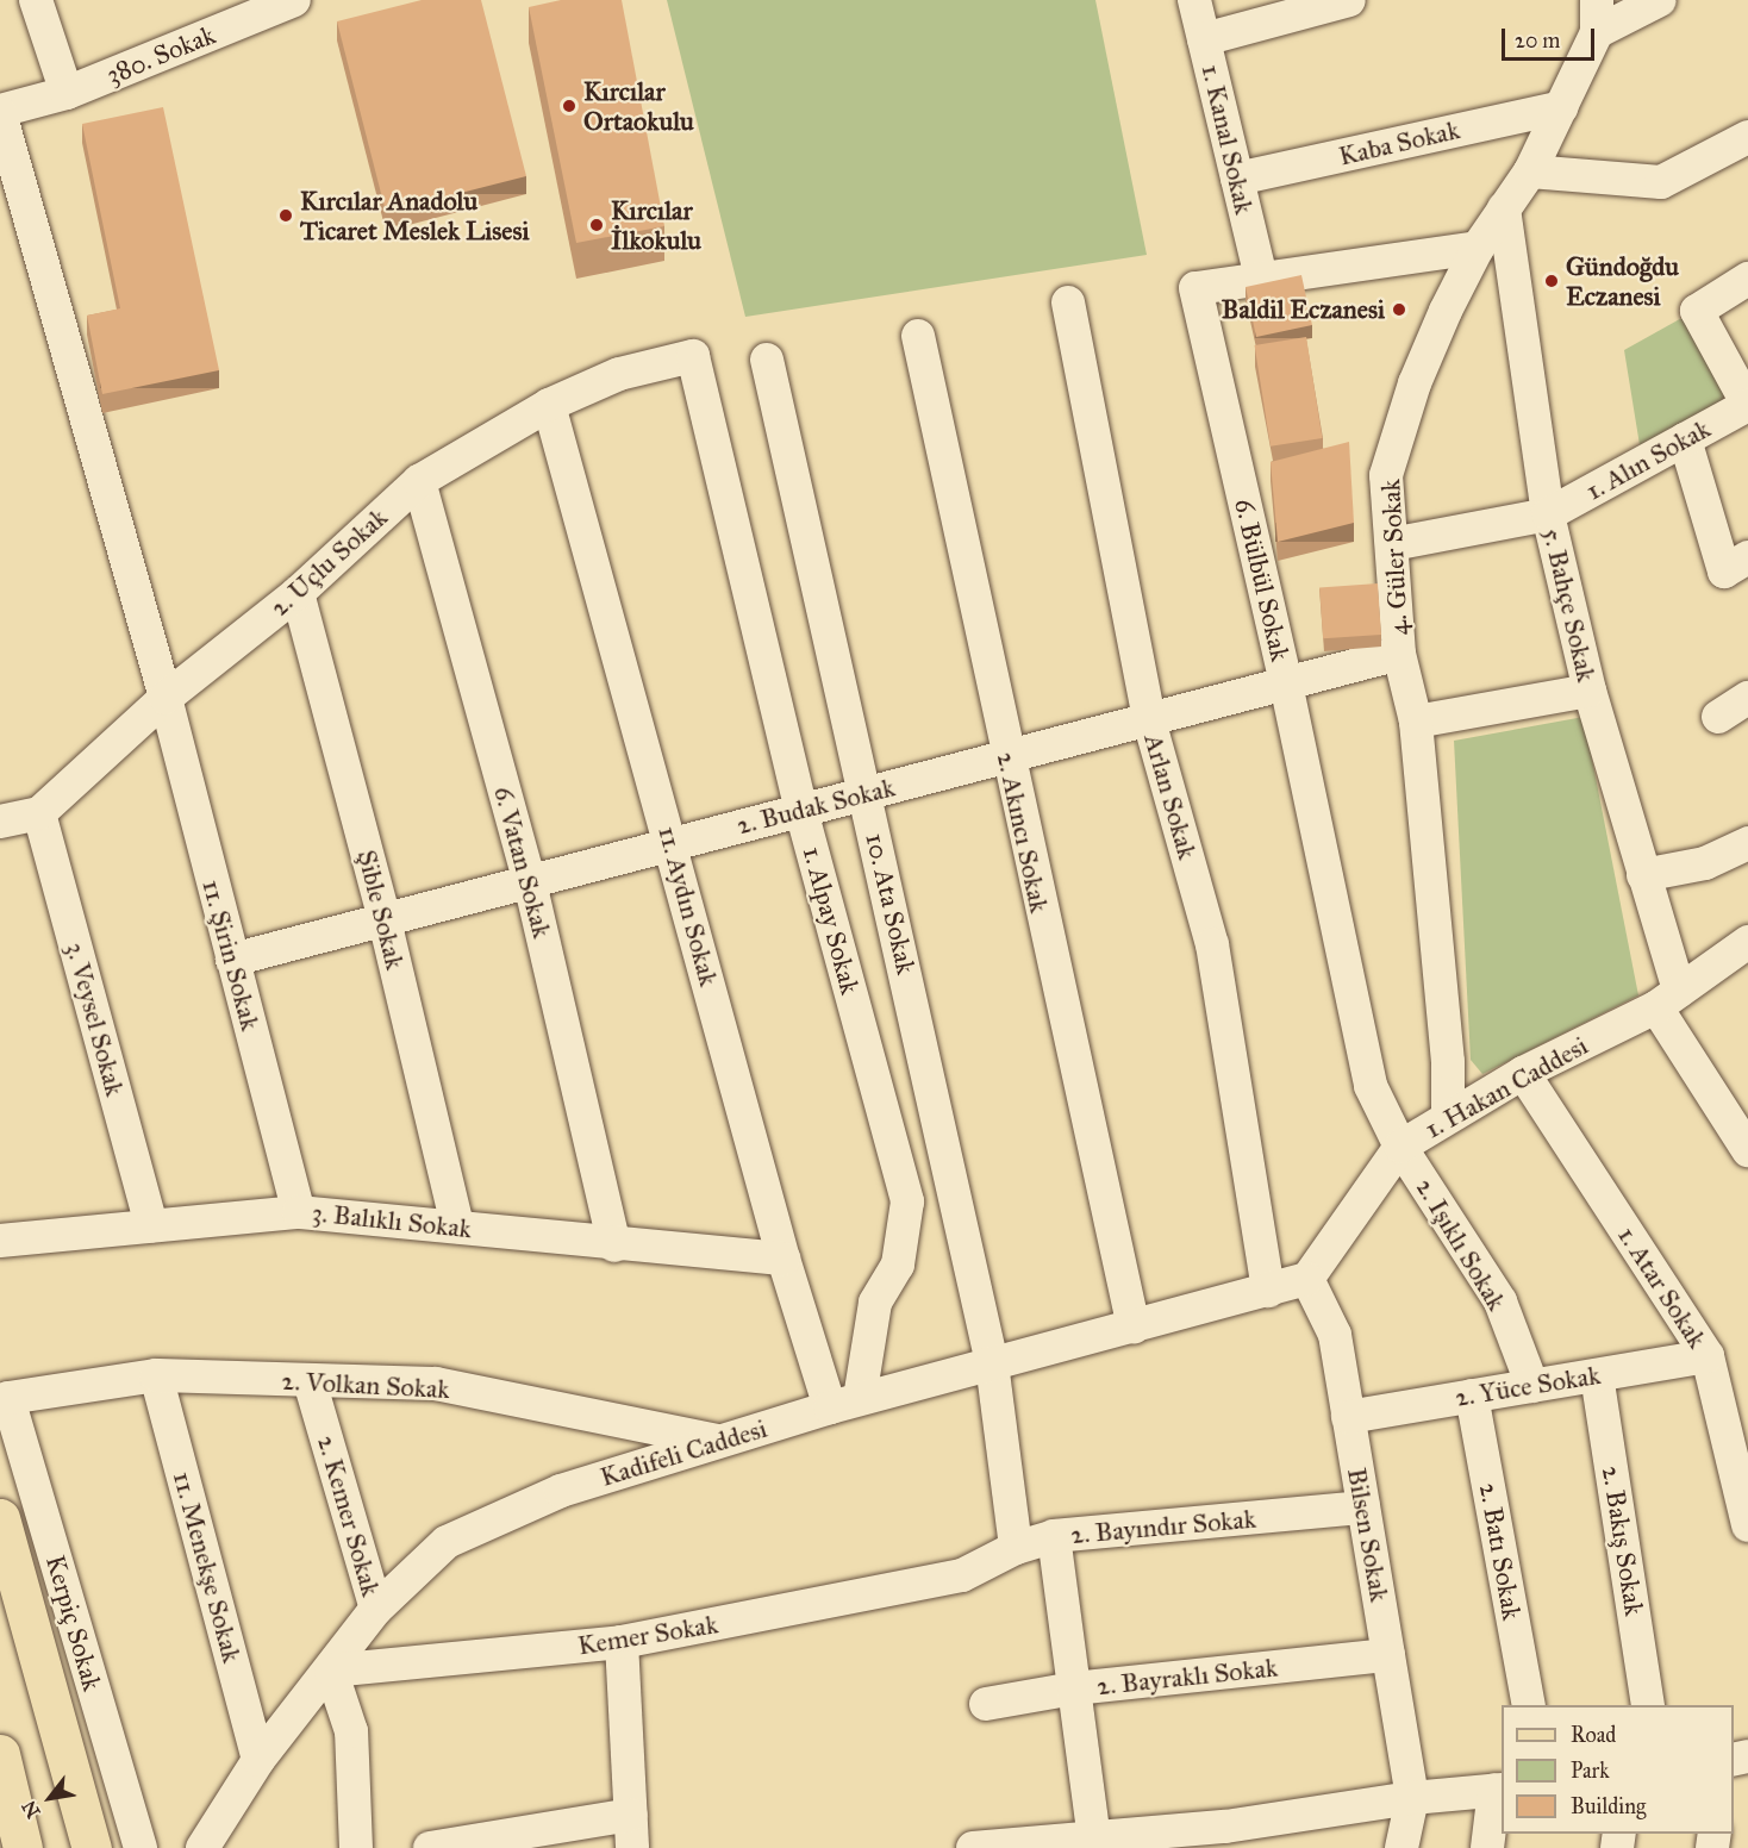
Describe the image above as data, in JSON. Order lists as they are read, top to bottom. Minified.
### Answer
{"streets":{"street":["380. Sokak","1. Kanal Sokak","Kaba Sokak","1. Alın Sokak","4. Güler Sokak","2. Uçlu Sokak","6. Bülbül Sokak","5. Bahçe Sokak","Arlan Sokak","2. Budak Sokak","2. Akıncı Sokak","6. Vatan Sokak","10. Ata Sokak","11. Aydın Sokak","Şible Sokak","1. Alpay Sokak","11. Şirin Sokak","3. Veysel Sokak","1. Hakan Caddesi","3. Balıklı Sokak","2. Işıklı Sokak","1. Atar Sokak","2. Volkan Sokak","2. Yüce Sokak","Kadifeli Caddesi","2. Kemer Sokak","2. Bayındır Sokak","Bilsen Sokak","2. Bakış Sokak","2. Batı Sokak","11. Menekşe Sokak","Kerpiç Sokak","Kemer Sokak","2. Bayraklı Sokak"]},"crossings":[["380. Sokak","11. Şirin Sokak"],["1. Kanal Sokak","Kaba Sokak"],["1. Kanal Sokak","6. Bülbül Sokak"],["Kaba Sokak","4. Güler Sokak"],["1. Alın Sokak","4. Güler Sokak"],["1. Alın Sokak","5. Bahçe Sokak"],["4. Güler Sokak","6. Bülbül Sokak"],["4. Güler Sokak","5. Bahçe Sokak"],["4. Güler Sokak","2. Budak Sokak"],["4. Güler Sokak","1. Hakan Caddesi"],["2. Uçlu Sokak","6. Vatan Sokak"],["2. Uçlu Sokak","11. Aydın Sokak"],["2. Uçlu Sokak","Şible Sokak"],["2. Uçlu Sokak","1. Alpay Sokak"],["2. Uçlu Sokak","11. Şirin Sokak"],["2. Uçlu Sokak","3. Veysel Sokak"],["6. Bülbül Sokak","2. Budak Sokak"],["6. Bülbül Sokak","1. Hakan Caddesi"],["6. Bülbül Sokak","2. Işıklı Sokak"],["5. Bahçe Sokak","1. Hakan Caddesi"],["Arlan Sokak","2. Budak Sokak"],["Arlan Sokak","Kadifeli Caddesi"],["2. Budak Sokak","2. Akıncı Sokak"],["2. Budak Sokak","6. Vatan Sokak"],["2. Budak Sokak","10. Ata Sokak"],["2. Budak Sokak","11. Aydın Sokak"],["2. Budak Sokak","Şible Sokak"],["2. Budak Sokak","1. Alpay Sokak"],["2. Budak Sokak","11. Şirin Sokak"],["2. Akıncı Sokak","Kadifeli Caddesi"],["6. Vatan Sokak","3. Balıklı Sokak"],["10. Ata Sokak","Kadifeli Caddesi"],["10. Ata Sokak","Kemer Sokak"],["11. Aydın Sokak","1. Alpay Sokak"],["11. Aydın Sokak","3. Balıklı Sokak"],["11. Aydın Sokak","Kadifeli Caddesi"],["Şible Sokak","3. Balıklı Sokak"],["1. Alpay Sokak","Kadifeli Caddesi"],["11. Şirin Sokak","3. Balıklı Sokak"],["3. Veysel Sokak","3. Balıklı Sokak"],["1. Hakan Caddesi","2. Işıklı Sokak"],["1. Hakan Caddesi","1. Atar Sokak"],["1. Hakan Caddesi","Kadifeli Caddesi"],["1. Hakan Caddesi","Bilsen Sokak"],["2. Işıklı Sokak","2. Yüce Sokak"],["1. Atar Sokak","2. Yüce Sokak"],["2. Volkan Sokak","Kadifeli Caddesi"],["2. Volkan Sokak","2. Kemer Sokak"],["2. Volkan Sokak","11. Menekşe Sokak"],["2. Volkan Sokak","Kerpiç Sokak"],["2. Yüce Sokak","Bilsen Sokak"],["2. Yüce Sokak","2. Bakış Sokak"],["2. Yüce Sokak","2. Batı Sokak"],["Kadifeli Caddesi","2. Kemer Sokak"],["Kadifeli Caddesi","Bilsen Sokak"],["Kadifeli Caddesi","11. Menekşe Sokak"],["Kadifeli Caddesi","Kemer Sokak"],["2. Bayındır Sokak","Bilsen Sokak"],["2. Bayındır Sokak","Kemer Sokak"],["2. Bayındır Sokak","2. Bayraklı Sokak"],["Bilsen Sokak","2. Bayraklı Sokak"]],"places":["Kırcılar Ortaokulu","Kırcılar Anadolu Ticaret Meslek Lisesi","Kırcılar İlkokulu","Gündoğdu Eczanesi","Baldil Eczanesi"],"legend":["Road","Park","Building"],"scale_bar":"20 m","north":"bottom left"}
